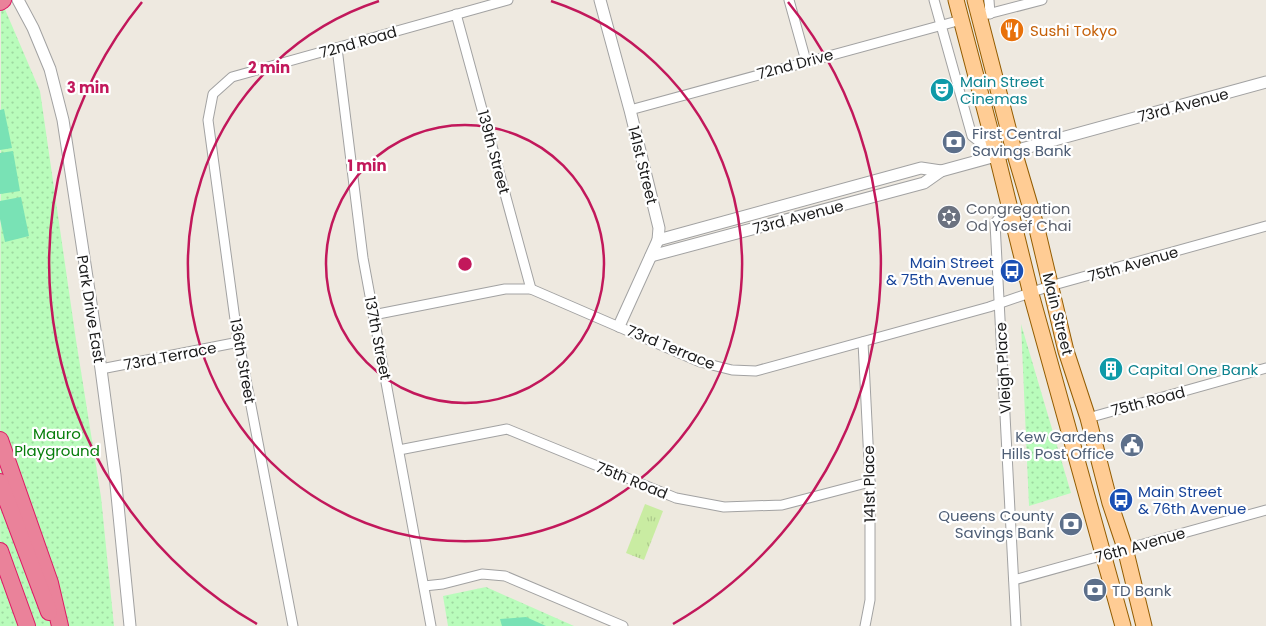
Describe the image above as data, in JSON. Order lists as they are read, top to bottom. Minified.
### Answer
{"streets":{"main road":["Main Street"],"street":["72nd Road","72nd Drive","73rd Avenue","139th Street","141st Street","75th Avenue","Park Drive East","137th Street","73rd Terrace","136th Street","Vleigh Place","75th Road","141st Place","76th Avenue"]},"crossings":[["72nd Road","139th Street"],["72nd Road","137th Street"],["72nd Road","136th Street"],["72nd Drive","141st Street"],["72nd Drive","Main Street"],["73rd Avenue","141st Street"],["73rd Avenue","Main Street"],["139th Street","73rd Terrace"],["141st Street","73rd Terrace"],["75th Avenue","Main Street"],["75th Avenue","73rd Terrace"],["75th Avenue","Vleigh Place"],["Park Drive East","73rd Terrace"],["Main Street","Vleigh Place"],["Main Street","75th Road"],["Main Street","76th Avenue"],["137th Street","73rd Terrace"],["137th Street","75th Road"],["73rd Terrace","136th Street"],["73rd Terrace","Vleigh Place"],["73rd Terrace","141st Place"],["Vleigh Place","76th Avenue"],["75th Road","141st Place"]],"parks":["Mauro Playground"],"places":{"restaurant":["Sushi Tokyo"],"theatre":["Main Street Cinemas"],"bank":["First Central Savings Bank","Queens County Savings Bank","TD Bank"],"synagogue":["Congregation Od Yosef Chai"],"bus stop":["Main Street & 75th Avenue","Main Street & 76th Avenue"],"building":["Capital One Bank"],"public building":["Kew Gardens Hills Post Office"]},"rings":["2 min","3 min","1 min"]}
